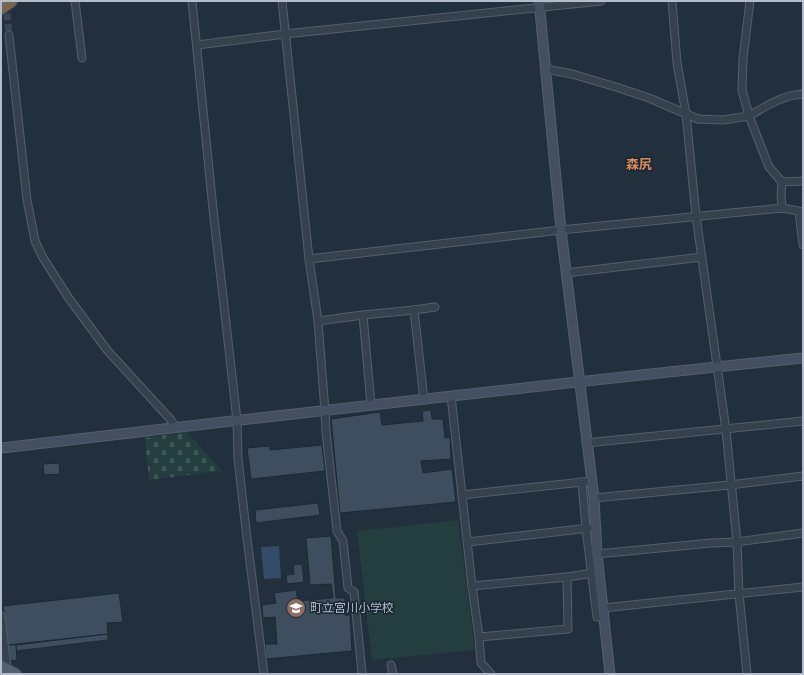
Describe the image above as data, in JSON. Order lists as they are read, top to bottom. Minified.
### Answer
{"districts":["森尻"],"places":{"school or university":["町立宮川小学校"]}}
